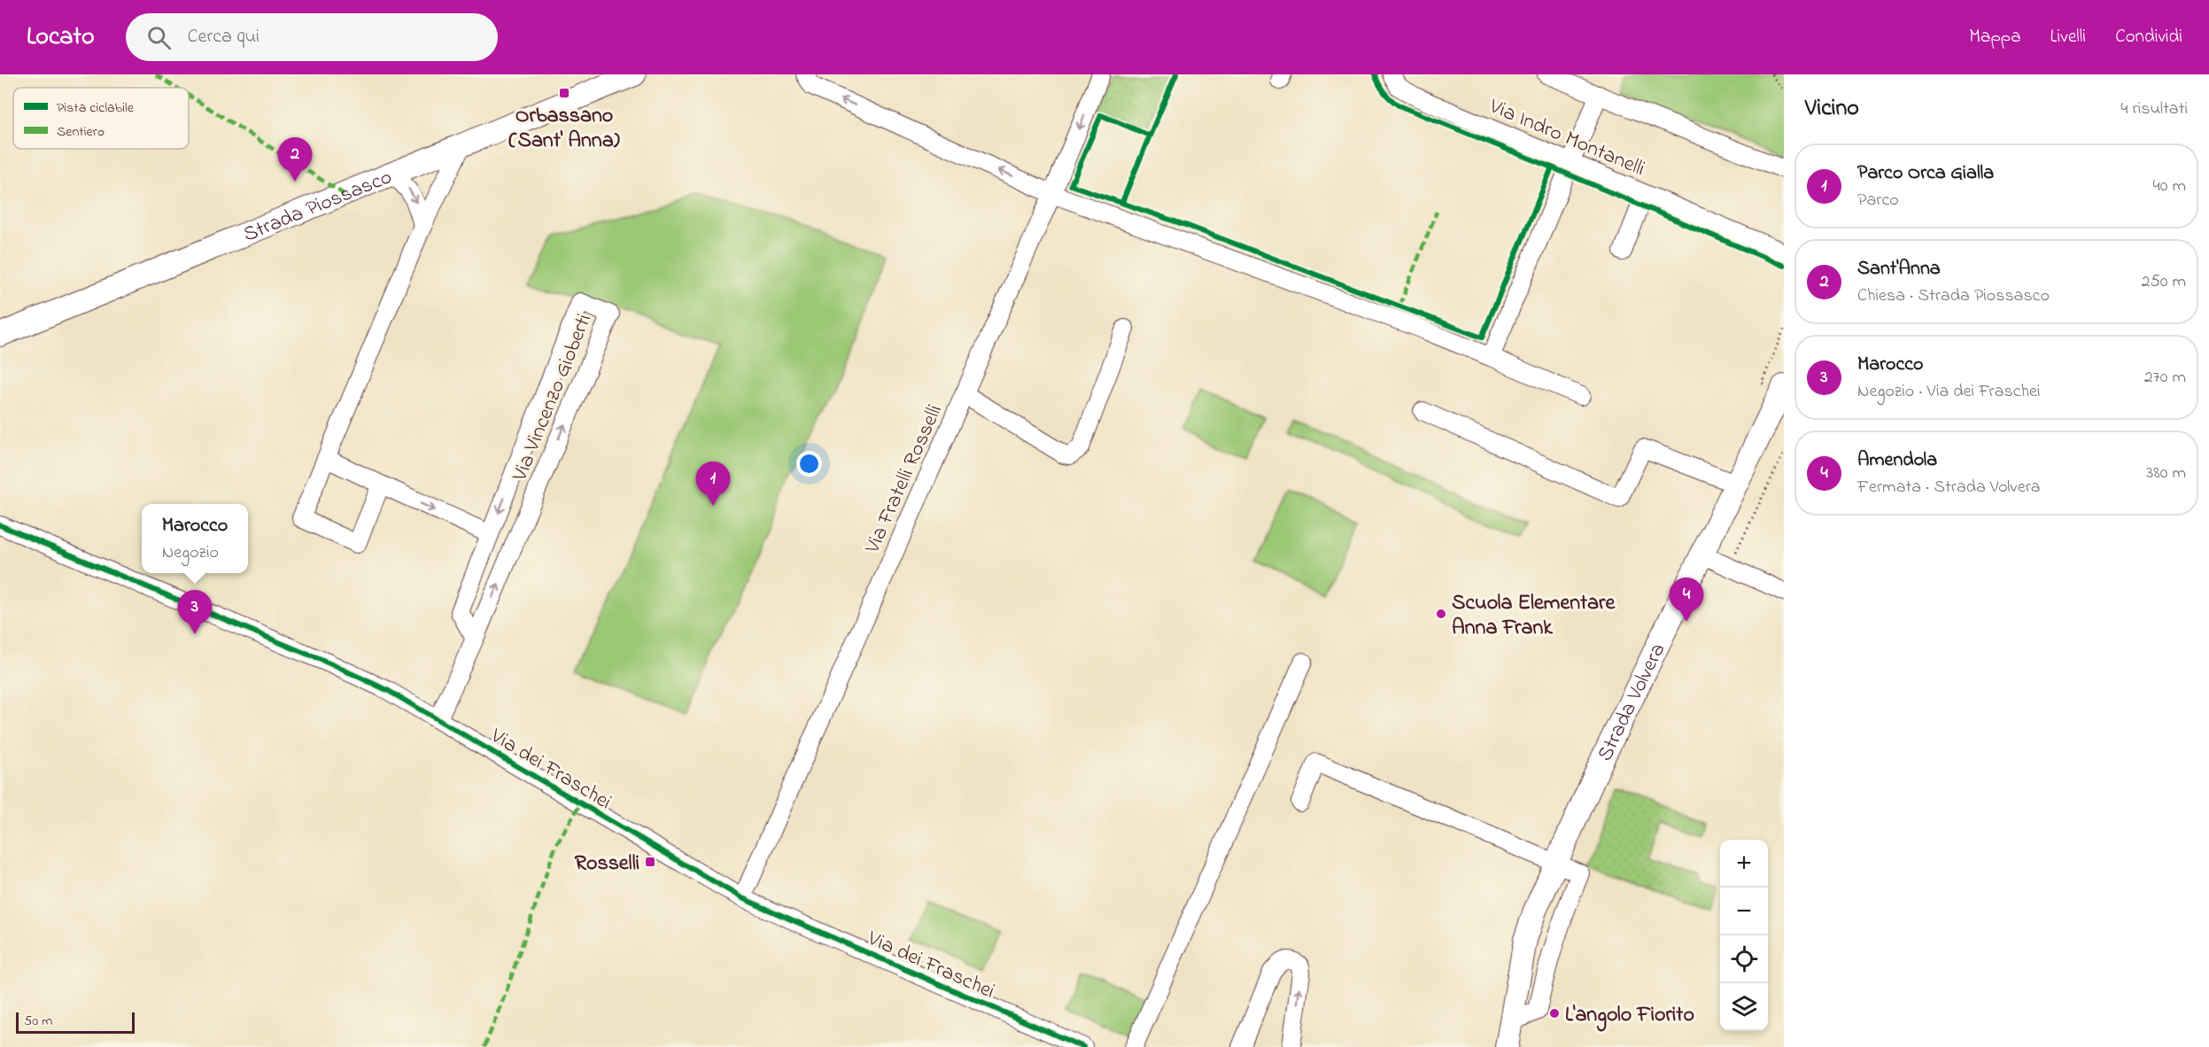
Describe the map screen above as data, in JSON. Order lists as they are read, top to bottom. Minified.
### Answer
{"streets":{"street":["Via Indro Montanelli","Strada Piossasco","Via Vincenzo Gioberti","Via Fratelli Rosselli","Strada Volvera","Via dei Fraschei"]},"crossings":[["Via Vincenzo Gioberti","Via dei Fraschei"],["Via Fratelli Rosselli","Via dei Fraschei"]],"places":{"transit":["Orbassano (Sant' Anna)","Rosselli"],"other":["Scuola Elementare Anna Frank","L'angolo Fiorito"]},"legend":["Pista ciclabile","Sentiero"],"scale_bar":"50 m","page":{"header":"Locato","search":"Cerca qui","nav":["Mappa","Livelli","Condividi"],"heading":["Vicino","4 risultati"],"pins":["2","1","4","3"],"list":[{"mark":"1","name":"Parco Orca Gialla","note":"Parco","value":"40 m"},{"mark":"2","name":"Sant'Anna","note":"Chiesa · Strada Piossasco","value":"250 m"},{"mark":"3","name":"Marocco","note":"Negozio · Via dei Fraschei","value":"270 m"},{"mark":"4","name":"Amendola","note":"Fermata · Strada Volvera","value":"380 m"}],"popup":["Marocco","Negozio"],"map_buttons":["+","−"],"scale":"50 m"}}
